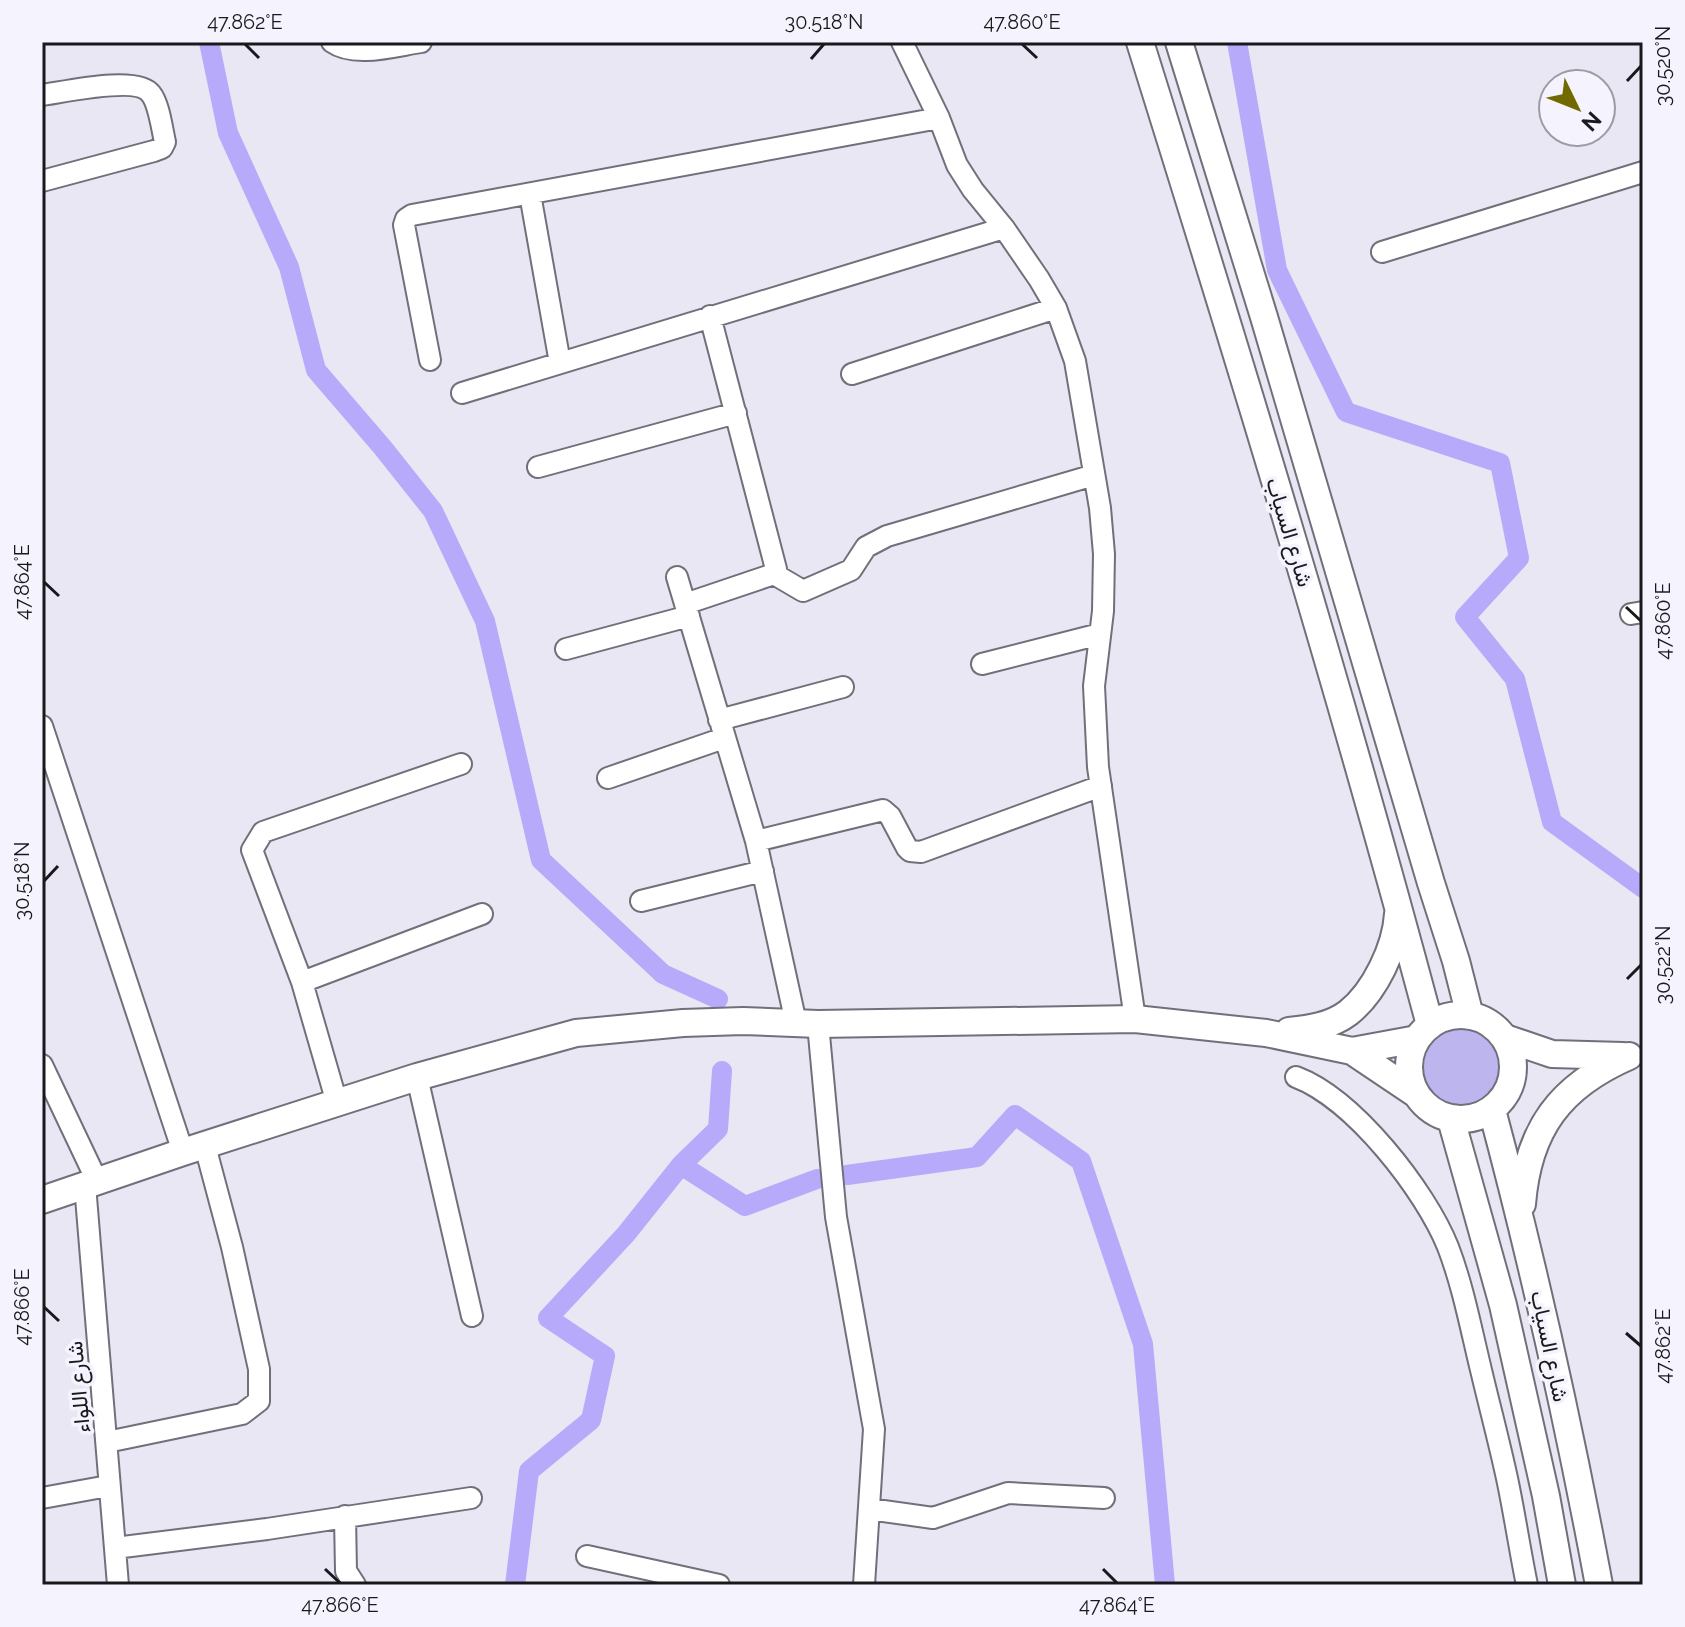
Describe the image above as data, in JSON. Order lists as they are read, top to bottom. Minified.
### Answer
{"streets":{"main road":["شارع السياب"],"street":["شارع اللواء"]},"north":"bottom right","coordinates":["47.862°E","30.518°N","47.860°E","30.520°N","47.864°E","30.522°N","47.866°E"]}
